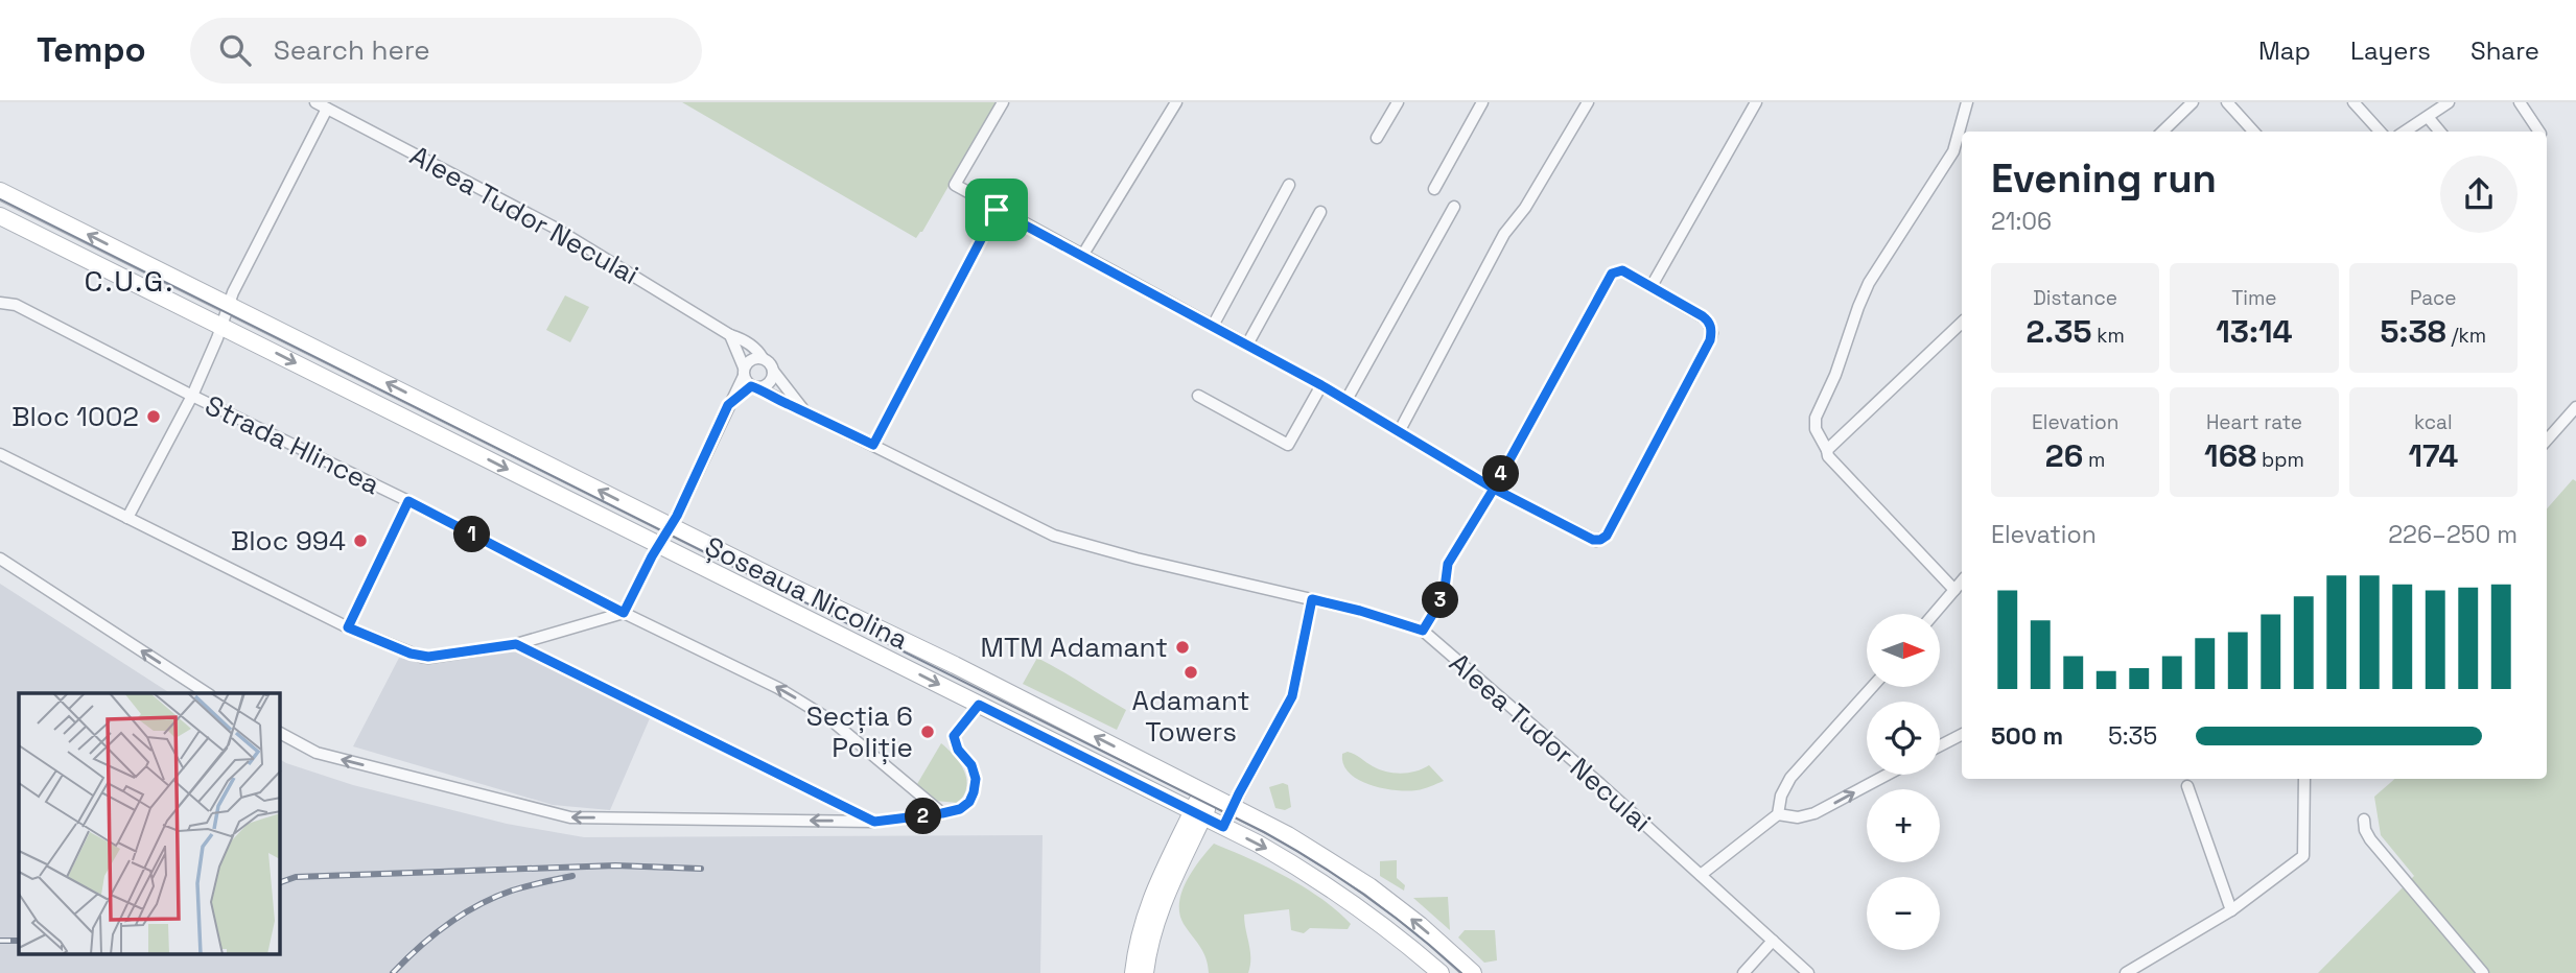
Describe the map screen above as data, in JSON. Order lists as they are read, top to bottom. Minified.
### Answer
{"streets":{"main road":["Șoseaua Nicolina"],"street":["Aleea Tudor Neculai","Strada Hlincea"]},"districts":["C.U.G."],"places":["Bloc 1002","Bloc 994","MTM Adamant","Adamant Towers","Secția 6 Poliție"],"north":"right","page":{"header":"Tempo","search":"Search here","nav":["Map","Layers","Share"],"heading":["Evening run","21:06"],"stats":[["Distance","2.35 km"],["Time","13:14"],["Pace","5:38 /km"],["Elevation","26 m"],["Heart rate","168 bpm"],["kcal","174"]],"pins":["4","1","3","2"],"chart":["Elevation","226–250 m"],"map_buttons":["+","−"],"list":[{"name":"500 m","note":"5:35"}]}}
